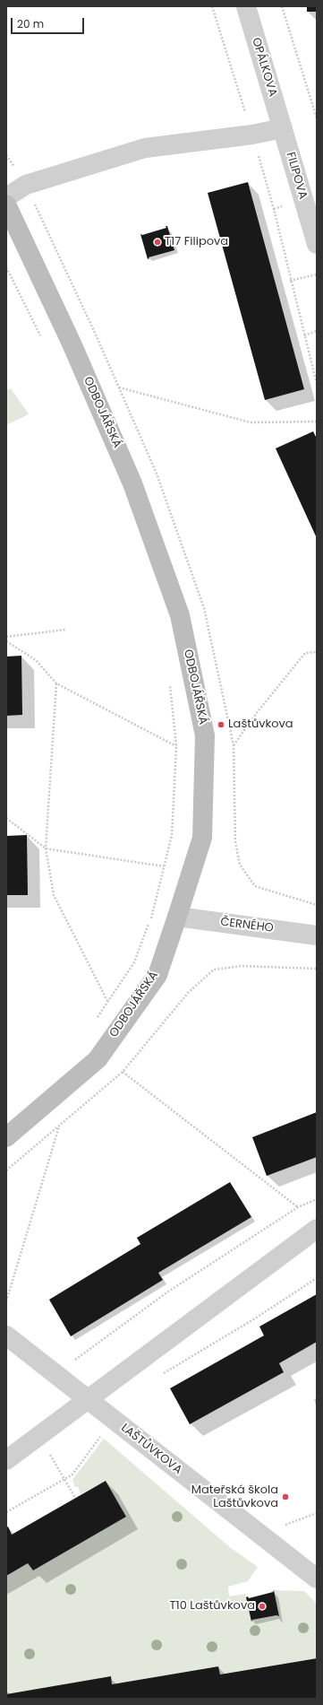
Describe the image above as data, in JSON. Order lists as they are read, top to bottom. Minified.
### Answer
{"streets":{"street":["OPÁLKOVA","FILIPOVA","ODBOJÁŘSKÁ","ČERNÉHO","LAŠTŮVKOVA"]},"crossings":[["OPÁLKOVA","FILIPOVA"],["ODBOJÁŘSKÁ","ČERNÉHO"]],"places":["T17 Filipova","Laštůvkova","Mateřská škola Laštůvkova","T10 Laštůvkova"],"scale_bar":"20 m"}
